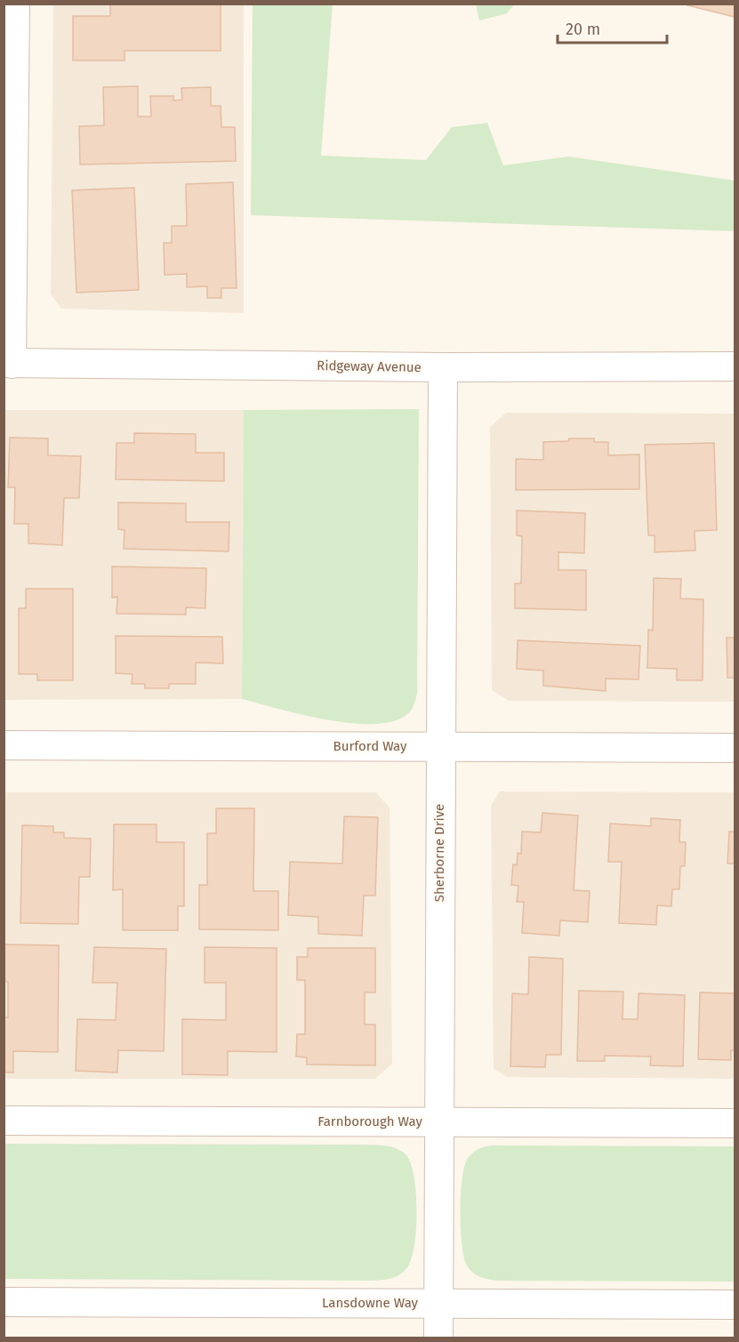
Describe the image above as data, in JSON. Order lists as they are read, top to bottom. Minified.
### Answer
{"streets":{"street":["Ridgeway Avenue","Burford Way","Sherborne Drive","Farnborough Way","Lansdowne Way"]},"crossings":[["Ridgeway Avenue","Sherborne Drive"],["Burford Way","Sherborne Drive"],["Sherborne Drive","Farnborough Way"],["Sherborne Drive","Lansdowne Way"]],"scale_bar":"20 m"}
